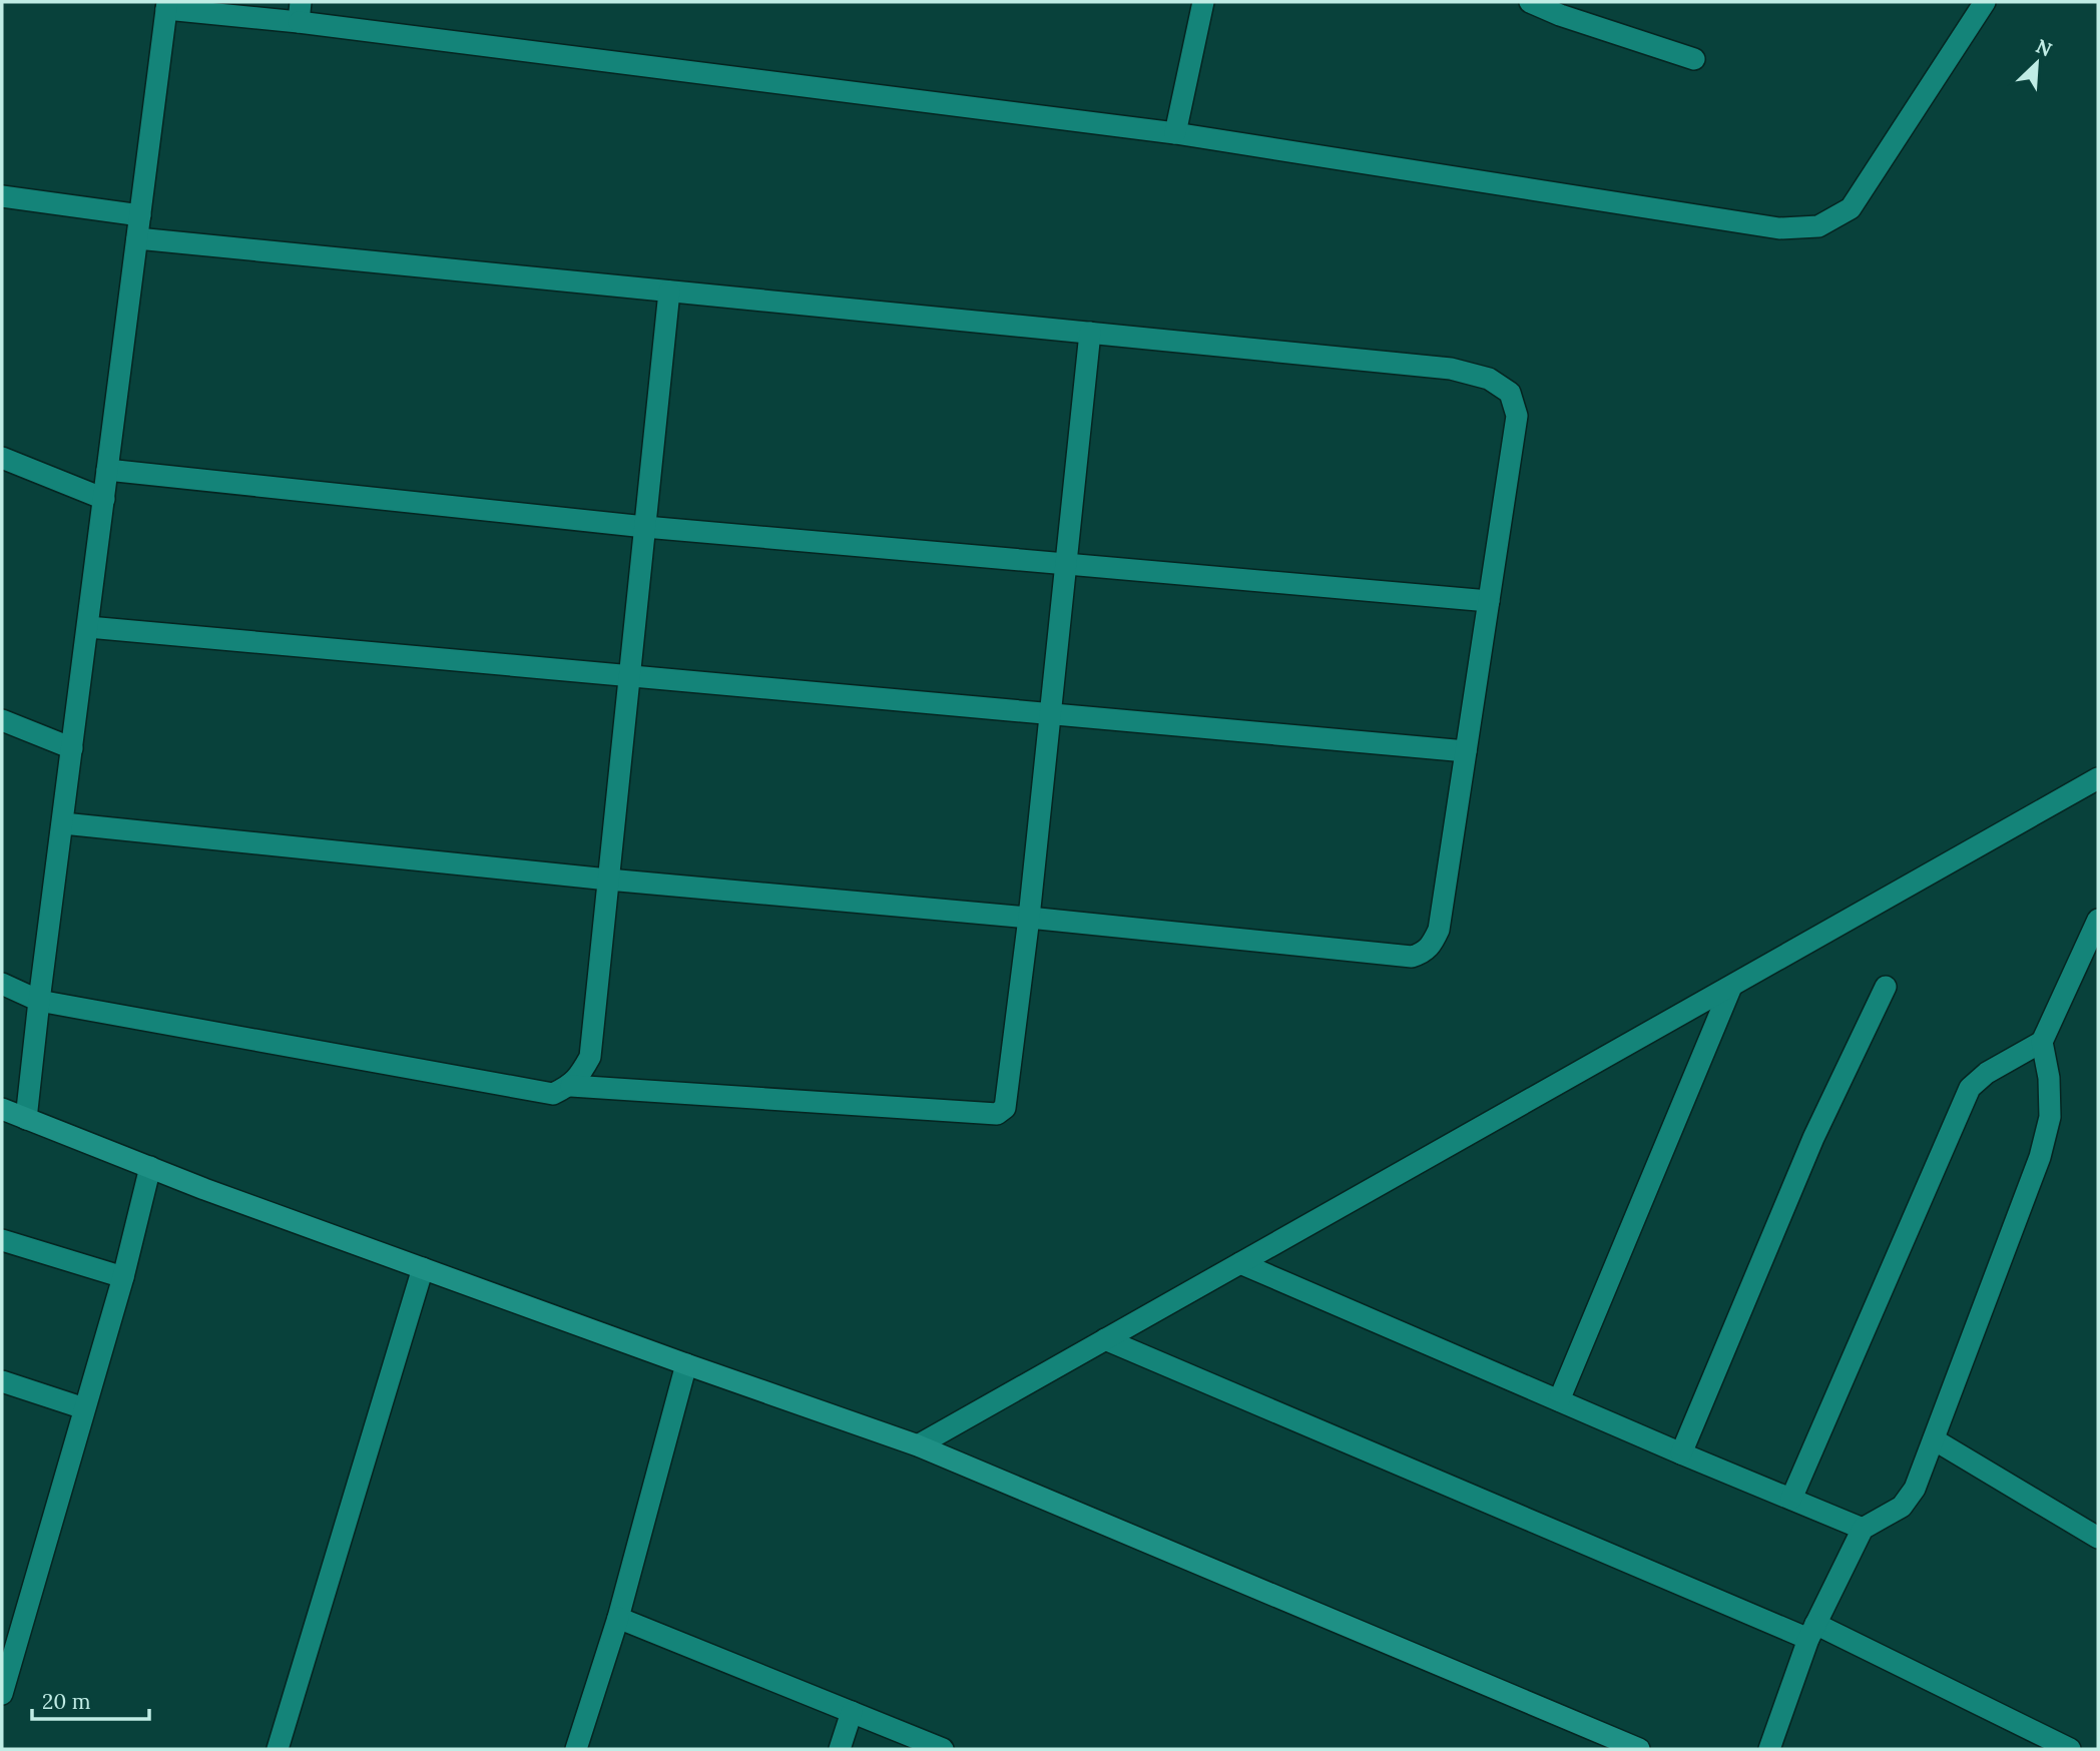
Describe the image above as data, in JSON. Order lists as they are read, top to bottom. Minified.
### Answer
{"scale_bar":"20 m","north":"top right"}
